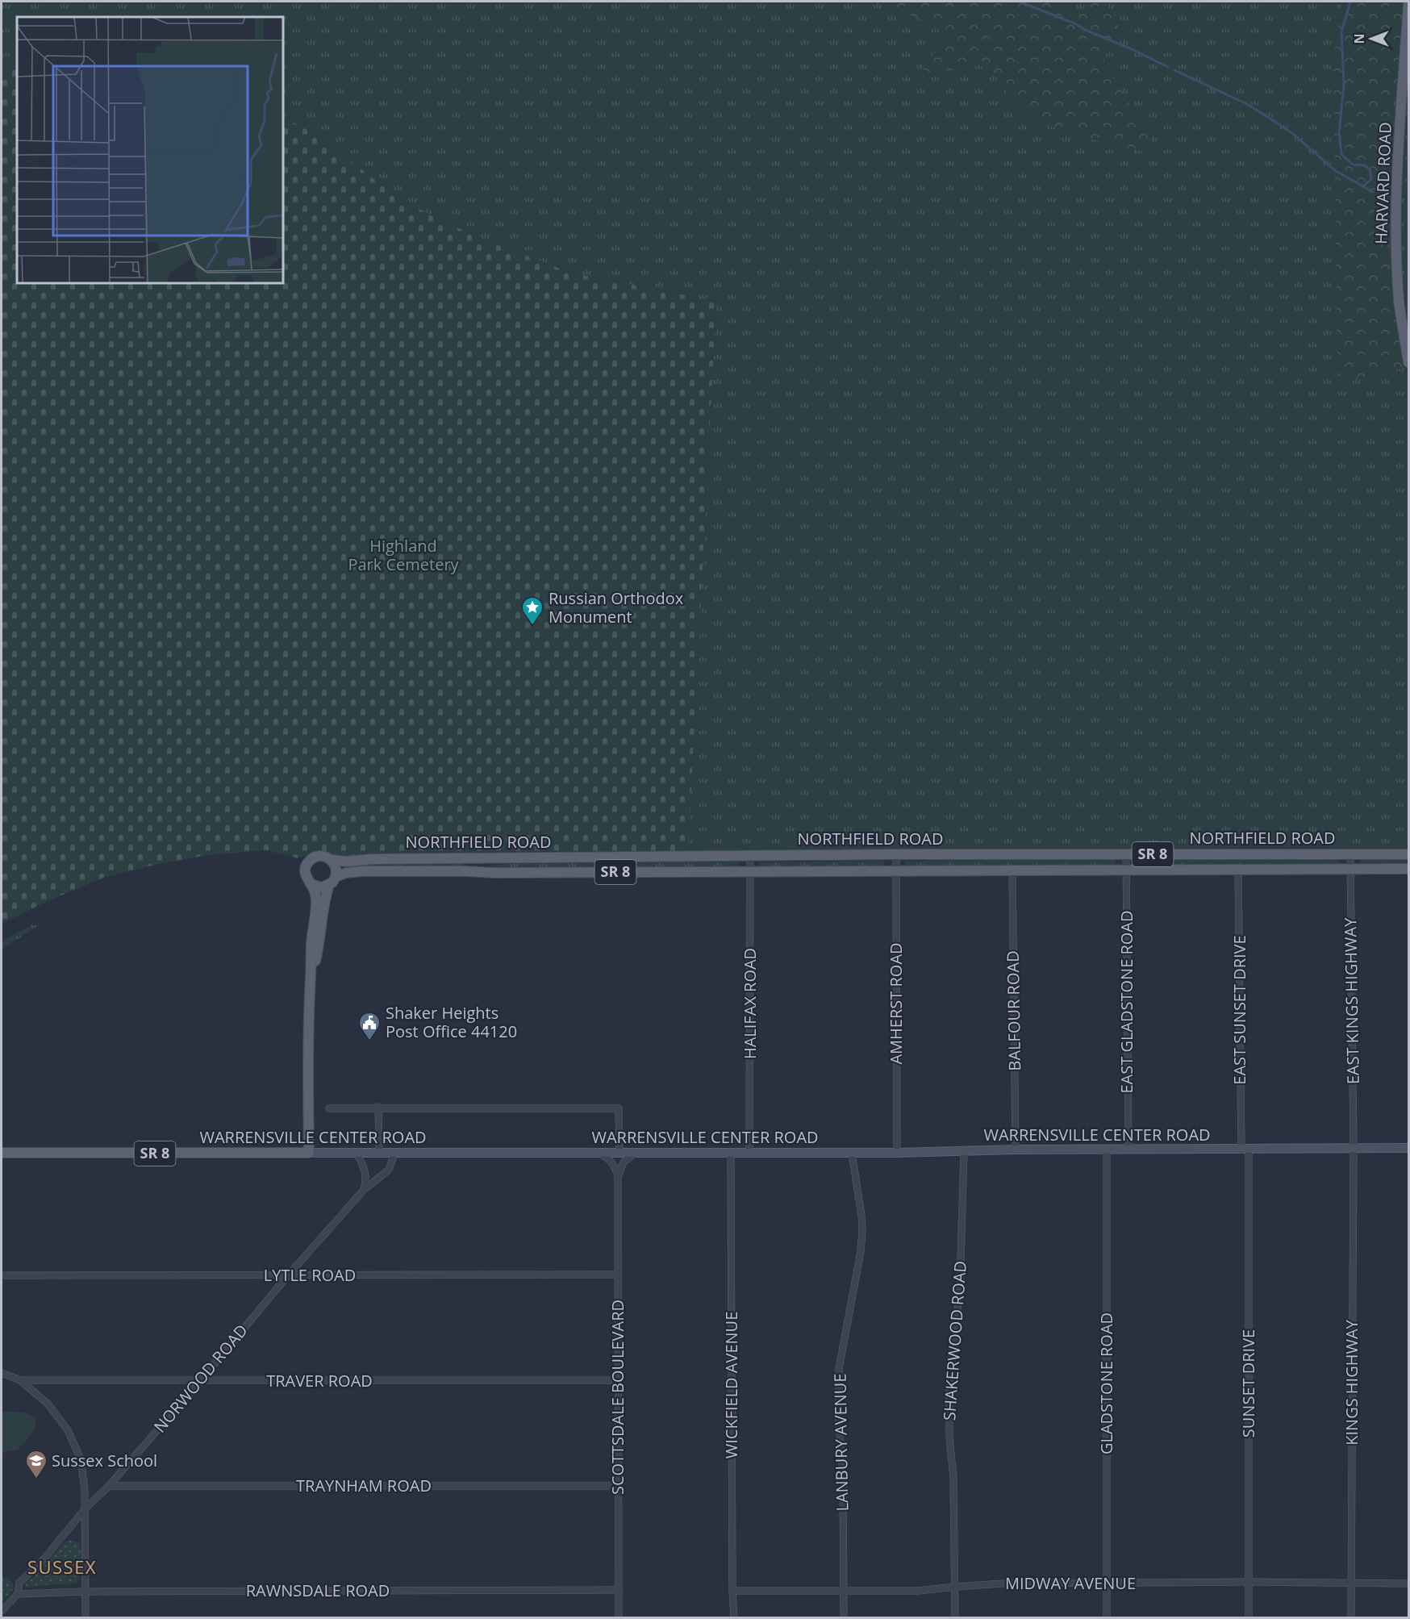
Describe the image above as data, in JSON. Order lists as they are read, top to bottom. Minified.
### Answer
{"streets":{"main road":["HARVARD ROAD","NORTHFIELD ROAD","SR 8","WARRENSVILLE CENTER ROAD"],"street":["EAST KINGS HIGHWAY","EAST GLADSTONE ROAD","HALIFAX ROAD","AMHERST ROAD","EAST SUNSET DRIVE","BALFOUR ROAD","LYTLE ROAD","SHAKERWOOD ROAD","NORWOOD ROAD","TRAVER ROAD","KINGS HIGHWAY","GLADSTONE ROAD","SUNSET DRIVE","WICKFIELD AVENUE","SCOTTSDALE BOULEVARD","LANBURY AVENUE","TRAYNHAM ROAD","MIDWAY AVENUE","RAWNSDALE ROAD"]},"crossings":[["NORTHFIELD ROAD","SR 8"],["NORTHFIELD ROAD","EAST KINGS HIGHWAY"],["NORTHFIELD ROAD","EAST GLADSTONE ROAD"],["NORTHFIELD ROAD","HALIFAX ROAD"],["NORTHFIELD ROAD","AMHERST ROAD"],["NORTHFIELD ROAD","EAST SUNSET DRIVE"],["NORTHFIELD ROAD","BALFOUR ROAD"],["SR 8","WARRENSVILLE CENTER ROAD"],["EAST KINGS HIGHWAY","WARRENSVILLE CENTER ROAD"],["EAST KINGS HIGHWAY","KINGS HIGHWAY"],["EAST GLADSTONE ROAD","WARRENSVILLE CENTER ROAD"],["HALIFAX ROAD","WARRENSVILLE CENTER ROAD"],["AMHERST ROAD","WARRENSVILLE CENTER ROAD"],["EAST SUNSET DRIVE","WARRENSVILLE CENTER ROAD"],["EAST SUNSET DRIVE","SUNSET DRIVE"],["BALFOUR ROAD","WARRENSVILLE CENTER ROAD"],["WARRENSVILLE CENTER ROAD","SHAKERWOOD ROAD"],["WARRENSVILLE CENTER ROAD","NORWOOD ROAD"],["WARRENSVILLE CENTER ROAD","KINGS HIGHWAY"],["WARRENSVILLE CENTER ROAD","GLADSTONE ROAD"],["WARRENSVILLE CENTER ROAD","SUNSET DRIVE"],["WARRENSVILLE CENTER ROAD","WICKFIELD AVENUE"],["WARRENSVILLE CENTER ROAD","LANBURY AVENUE"],["LYTLE ROAD","NORWOOD ROAD"],["LYTLE ROAD","SCOTTSDALE BOULEVARD"],["SHAKERWOOD ROAD","MIDWAY AVENUE"],["NORWOOD ROAD","TRAVER ROAD"],["NORWOOD ROAD","TRAYNHAM ROAD"],["NORWOOD ROAD","RAWNSDALE ROAD"],["TRAVER ROAD","SCOTTSDALE BOULEVARD"],["KINGS HIGHWAY","MIDWAY AVENUE"],["GLADSTONE ROAD","MIDWAY AVENUE"],["SUNSET DRIVE","MIDWAY AVENUE"],["WICKFIELD AVENUE","MIDWAY AVENUE"],["SCOTTSDALE BOULEVARD","TRAYNHAM ROAD"],["SCOTTSDALE BOULEVARD","RAWNSDALE ROAD"],["LANBURY AVENUE","MIDWAY AVENUE"]],"districts":["SUSSEX"],"parks":["Highland Park Cemetery"],"places":{"place":["Russian Orthodox Monument"],"public building":["Shaker Heights Post Office 44120"],"school or university":["Sussex School"]},"north":"left"}
